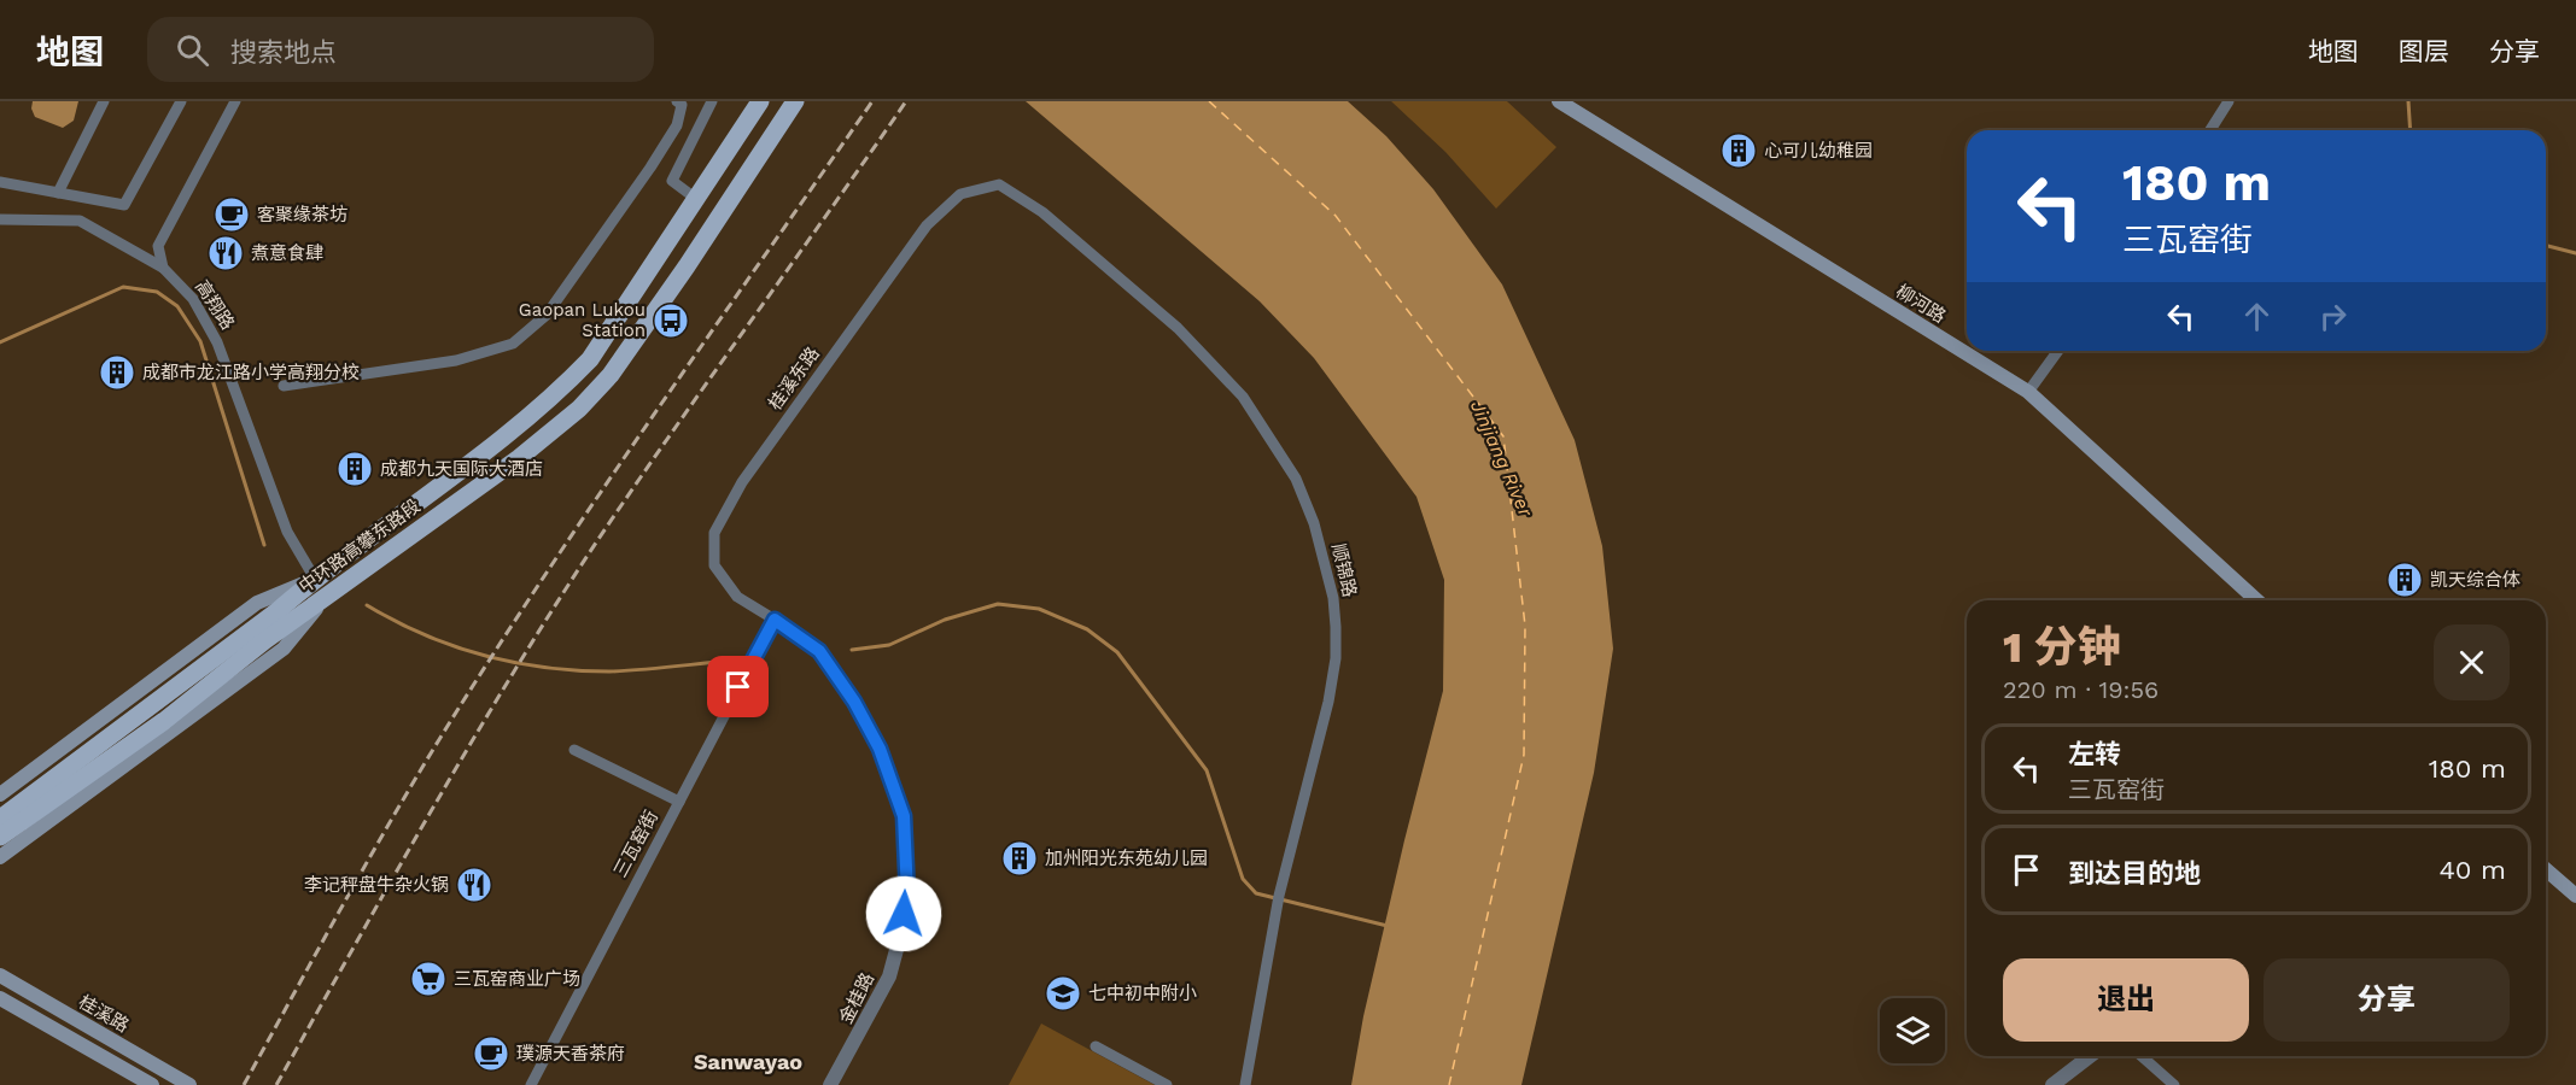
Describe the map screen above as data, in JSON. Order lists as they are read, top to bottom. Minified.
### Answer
{"streets":{"main road":["柳河路","中环路高攀东路段","桂溪路"],"street":["高翔路","桂溪东路","顺锦路","三瓦窑街","金桂路"]},"crossings":[["高翔路","中环路高攀东路段"],["桂溪东路","顺锦路"],["桂溪东路","三瓦窑街"],["桂溪东路","金桂路"],["三瓦窑街","金桂路"]],"districts":["Sanwayao"],"water":["Jinjiang River"],"places":{"building":["心可儿幼稚园","成都市龙江路小学高翔分校","成都九天国际大酒店","凯天综合体","加州阳光东苑幼儿园"],"cafe":["客聚缘茶坊","璞源天香茶府"],"restaurant":["煮意食肆","李记秤盘牛杂火锅"],"bus stop":["Gaopan Lukou Station"],"supermarket":["三瓦窑商业广场"],"school or university":["七中初中附小"]},"page":{"header":"地图","search":"搜索地点","nav":["地图","图层","分享"],"turn":["180 m","三瓦窑街"],"heading":["1 分钟","220 m · 19:56"],"list":[{"name":"左转","note":"三瓦窑街","value":"180 m"},{"name":"到达目的地","value":"40 m"}],"buttons":["退出","分享"]}}
